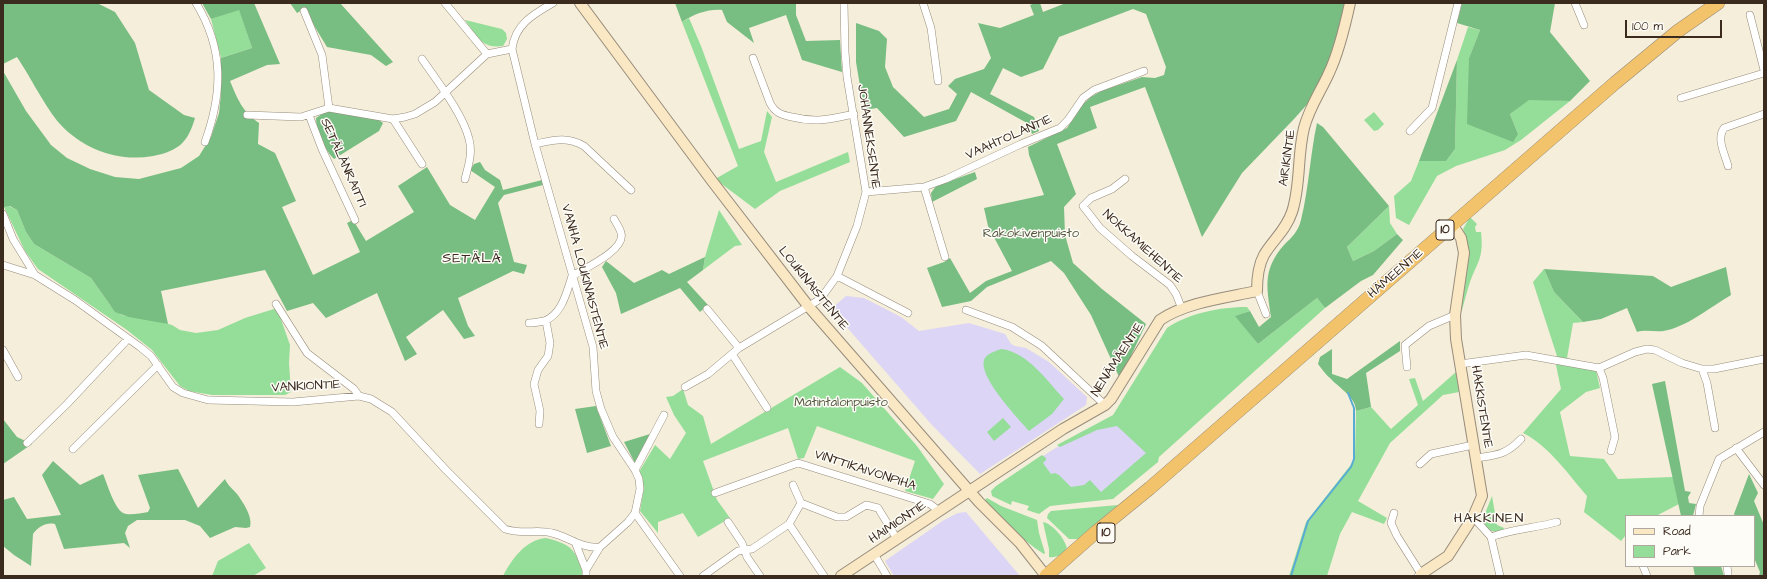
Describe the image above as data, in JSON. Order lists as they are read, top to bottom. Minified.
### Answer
{"streets":{"highway":["10","HÄMEENTIE"],"street":["JOHANNEKSENTIE","VAAHTOLANTIE","AIRIKINTIE","SETÄLÄNRAITTI","NOKKAMIEHENTIE","VANHA LOUKINAISTENTIE","LOUKINAISTENTIE","NENÄMÄENTIE","VANKIONTIE","HAKKISTENTIE","VINTTIKAIVONPIHA","HAIMIONTIE"]},"crossings":[["JOHANNEKSENTIE","VAAHTOLANTIE"],["JOHANNEKSENTIE","LOUKINAISTENTIE"],["AIRIKINTIE","NENÄMÄENTIE"],["NOKKAMIEHENTIE","NENÄMÄENTIE"],["HÄMEENTIE","LOUKINAISTENTIE"],["HÄMEENTIE","HAKKISTENTIE"],["LOUKINAISTENTIE","NENÄMÄENTIE"],["LOUKINAISTENTIE","HAIMIONTIE"],["NENÄMÄENTIE","HAIMIONTIE"],["VINTTIKAIVONPIHA","HAIMIONTIE"]],"districts":["SETÄLÄ","HAKKINEN"],"parks":["Rakokivenpuisto","Matintalonpuisto"],"legend":["Road","Park"],"scale_bar":"100 m"}
